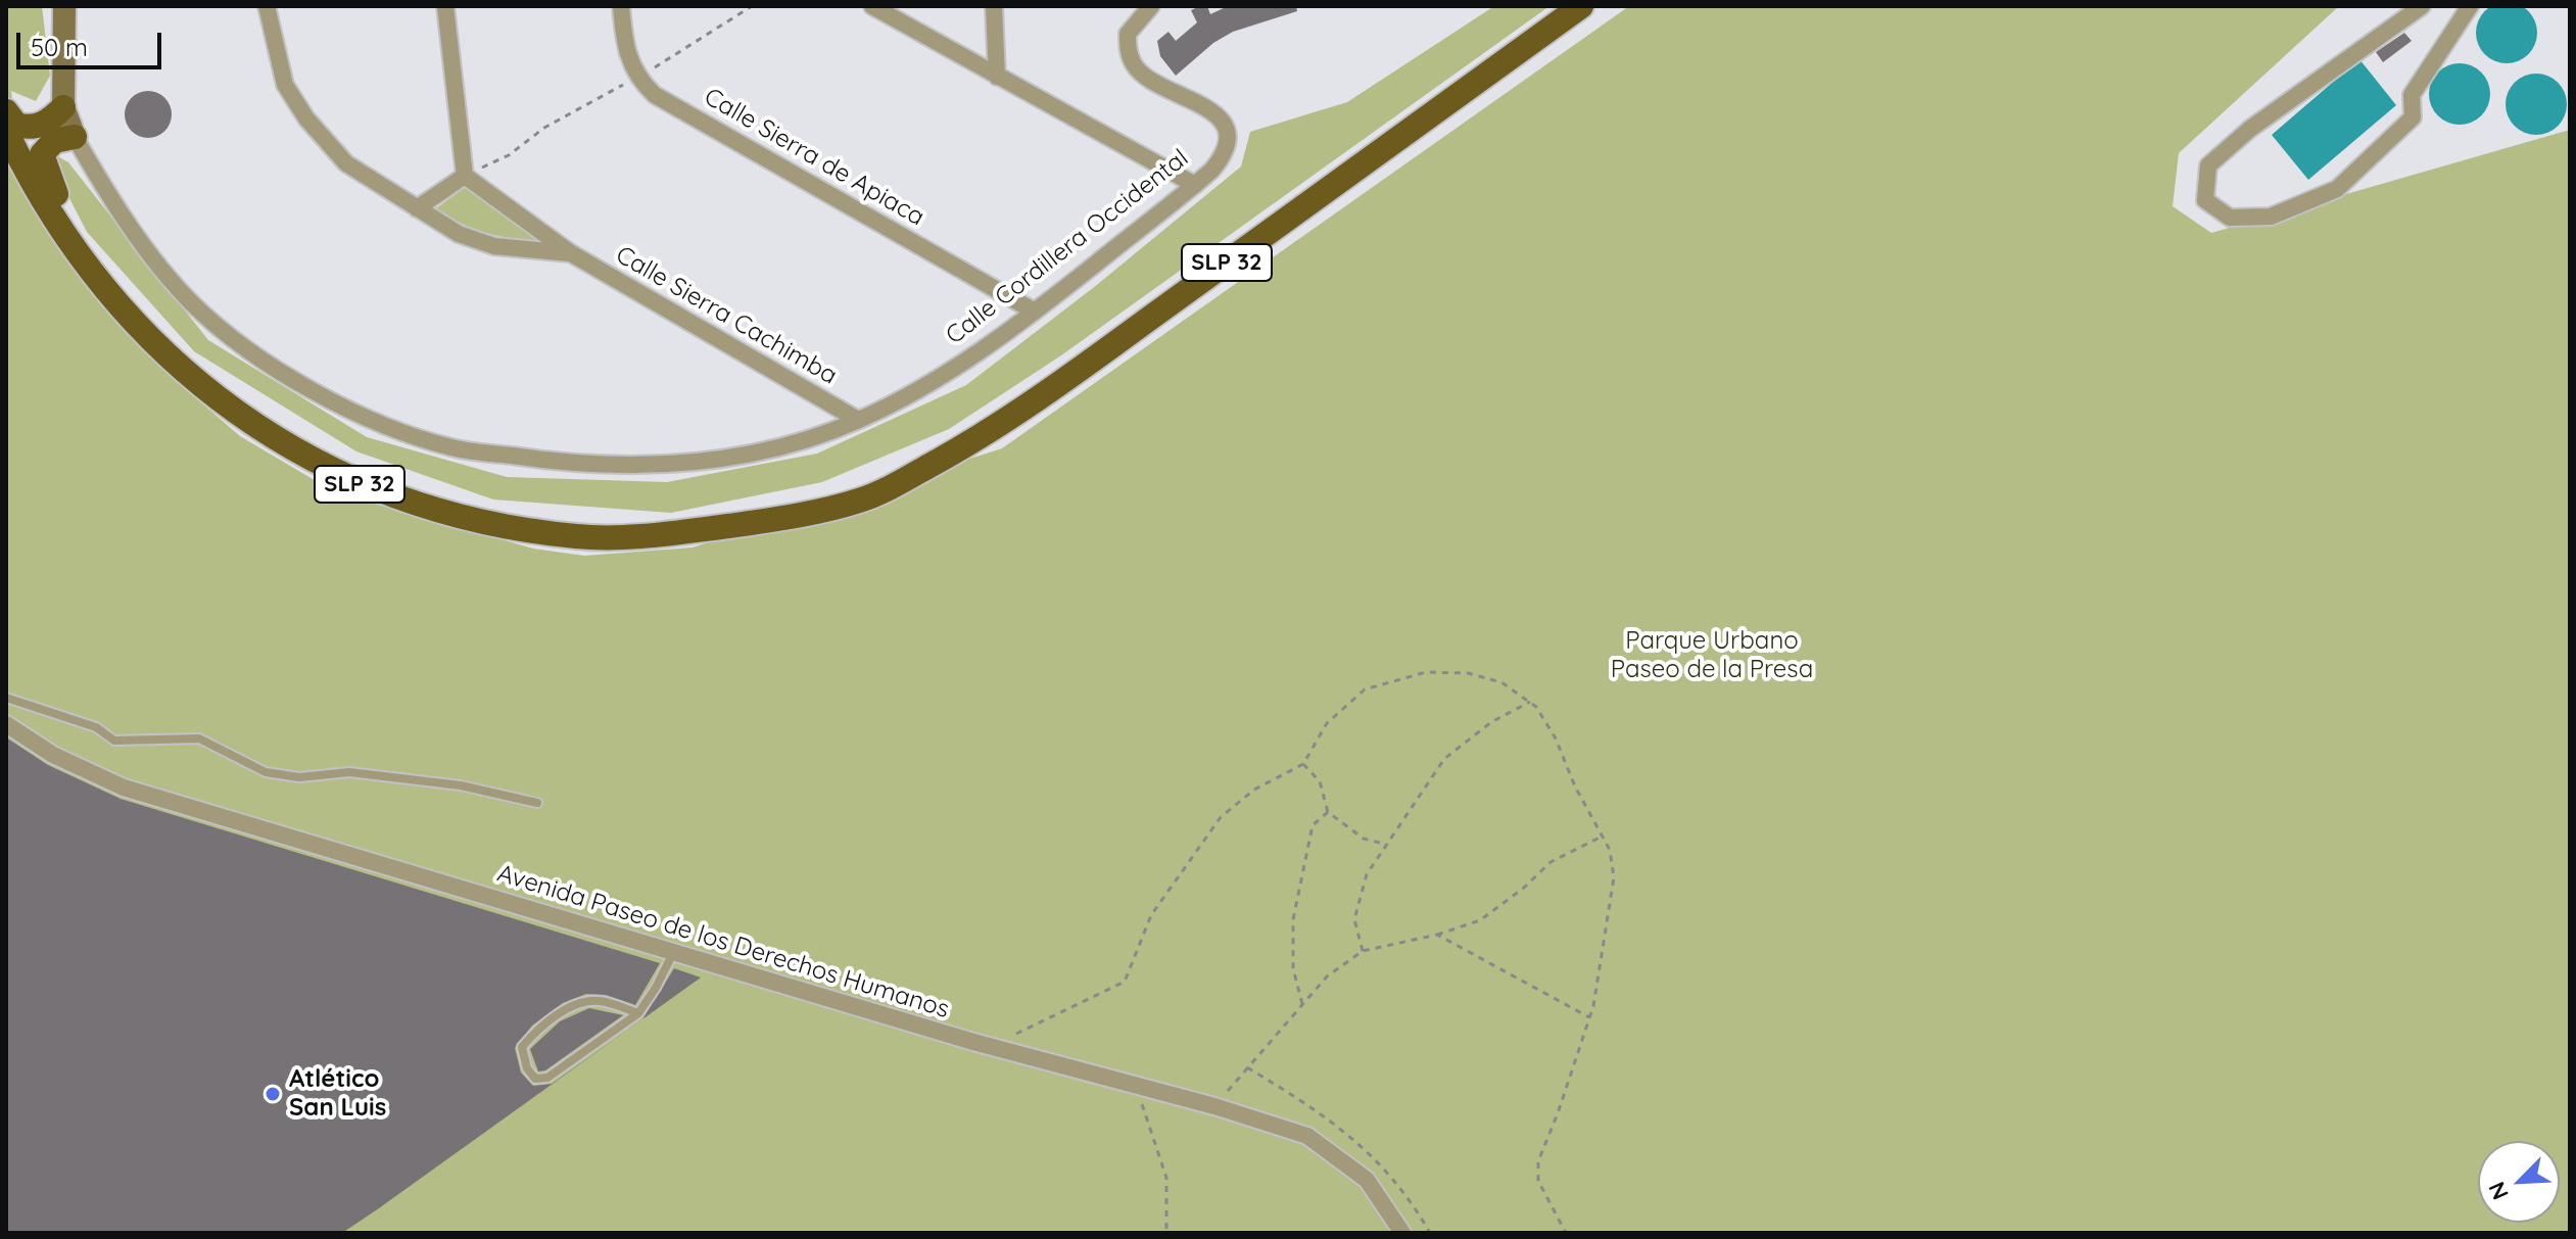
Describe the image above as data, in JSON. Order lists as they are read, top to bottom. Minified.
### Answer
{"streets":{"main road":["Calle Cordillera Occidental","SLP 32"],"street":["Calle Sierra de Apiaca","Calle Sierra Cachimba","Avenida Paseo de los Derechos Humanos"]},"crossings":[["Calle Sierra de Apiaca","Calle Cordillera Occidental"],["Calle Cordillera Occidental","Calle Sierra Cachimba"]],"parks":["Parque Urbano Paseo de la Presa"],"places":["Atlético San Luis"],"scale_bar":"50 m","north":"bottom left"}
